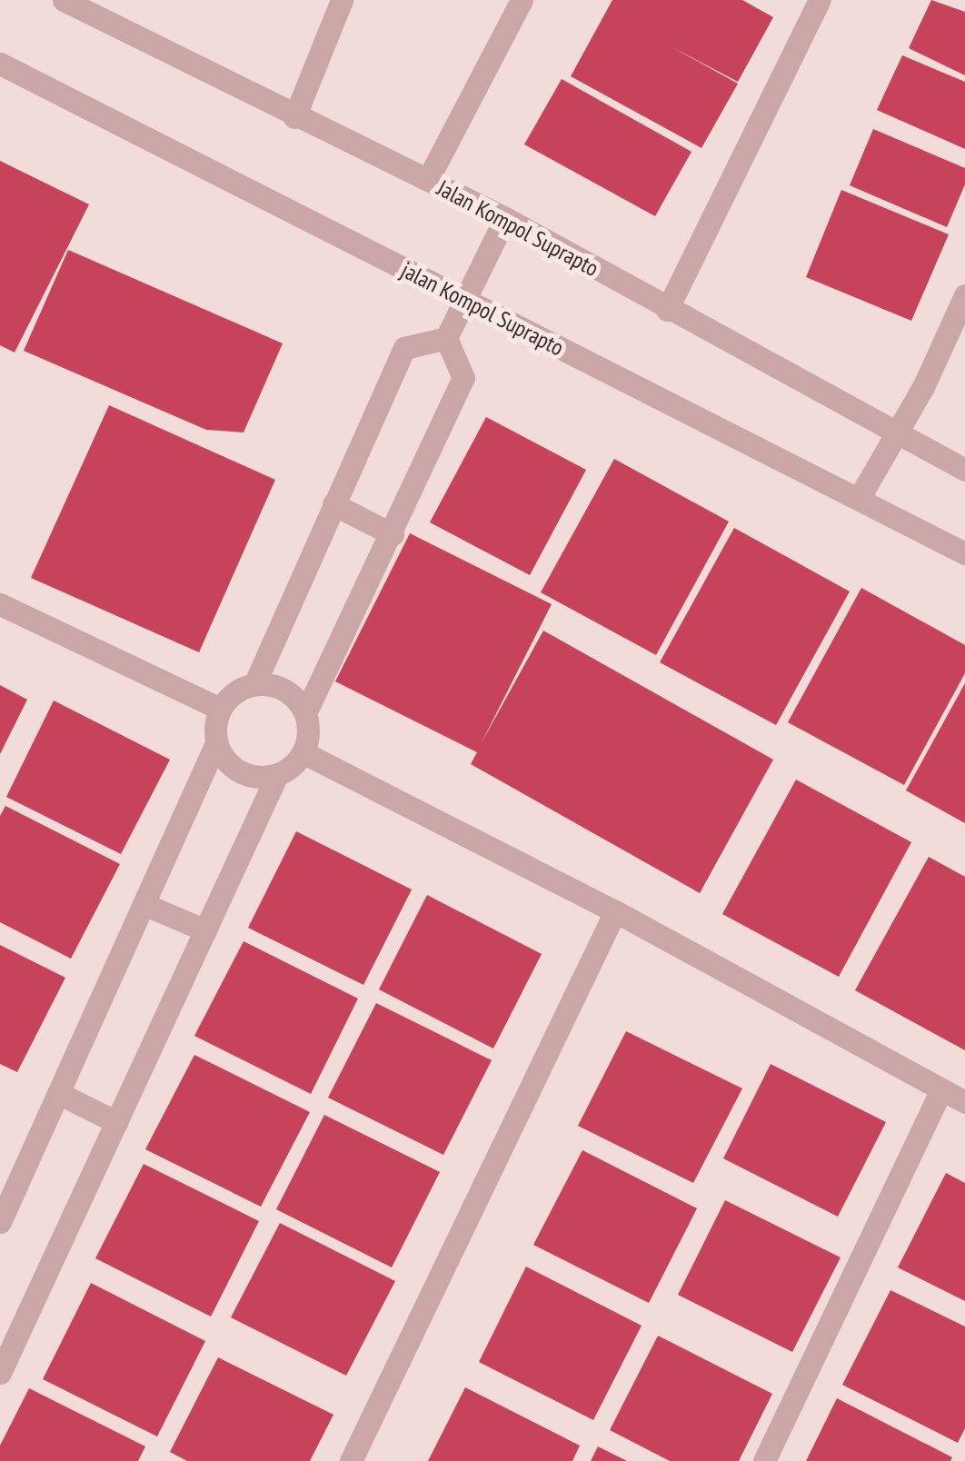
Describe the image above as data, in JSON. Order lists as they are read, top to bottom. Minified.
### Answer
{"streets":{"street":["Jalan Kompol Suprapto","jalan Kompol Suprapto"]}}
